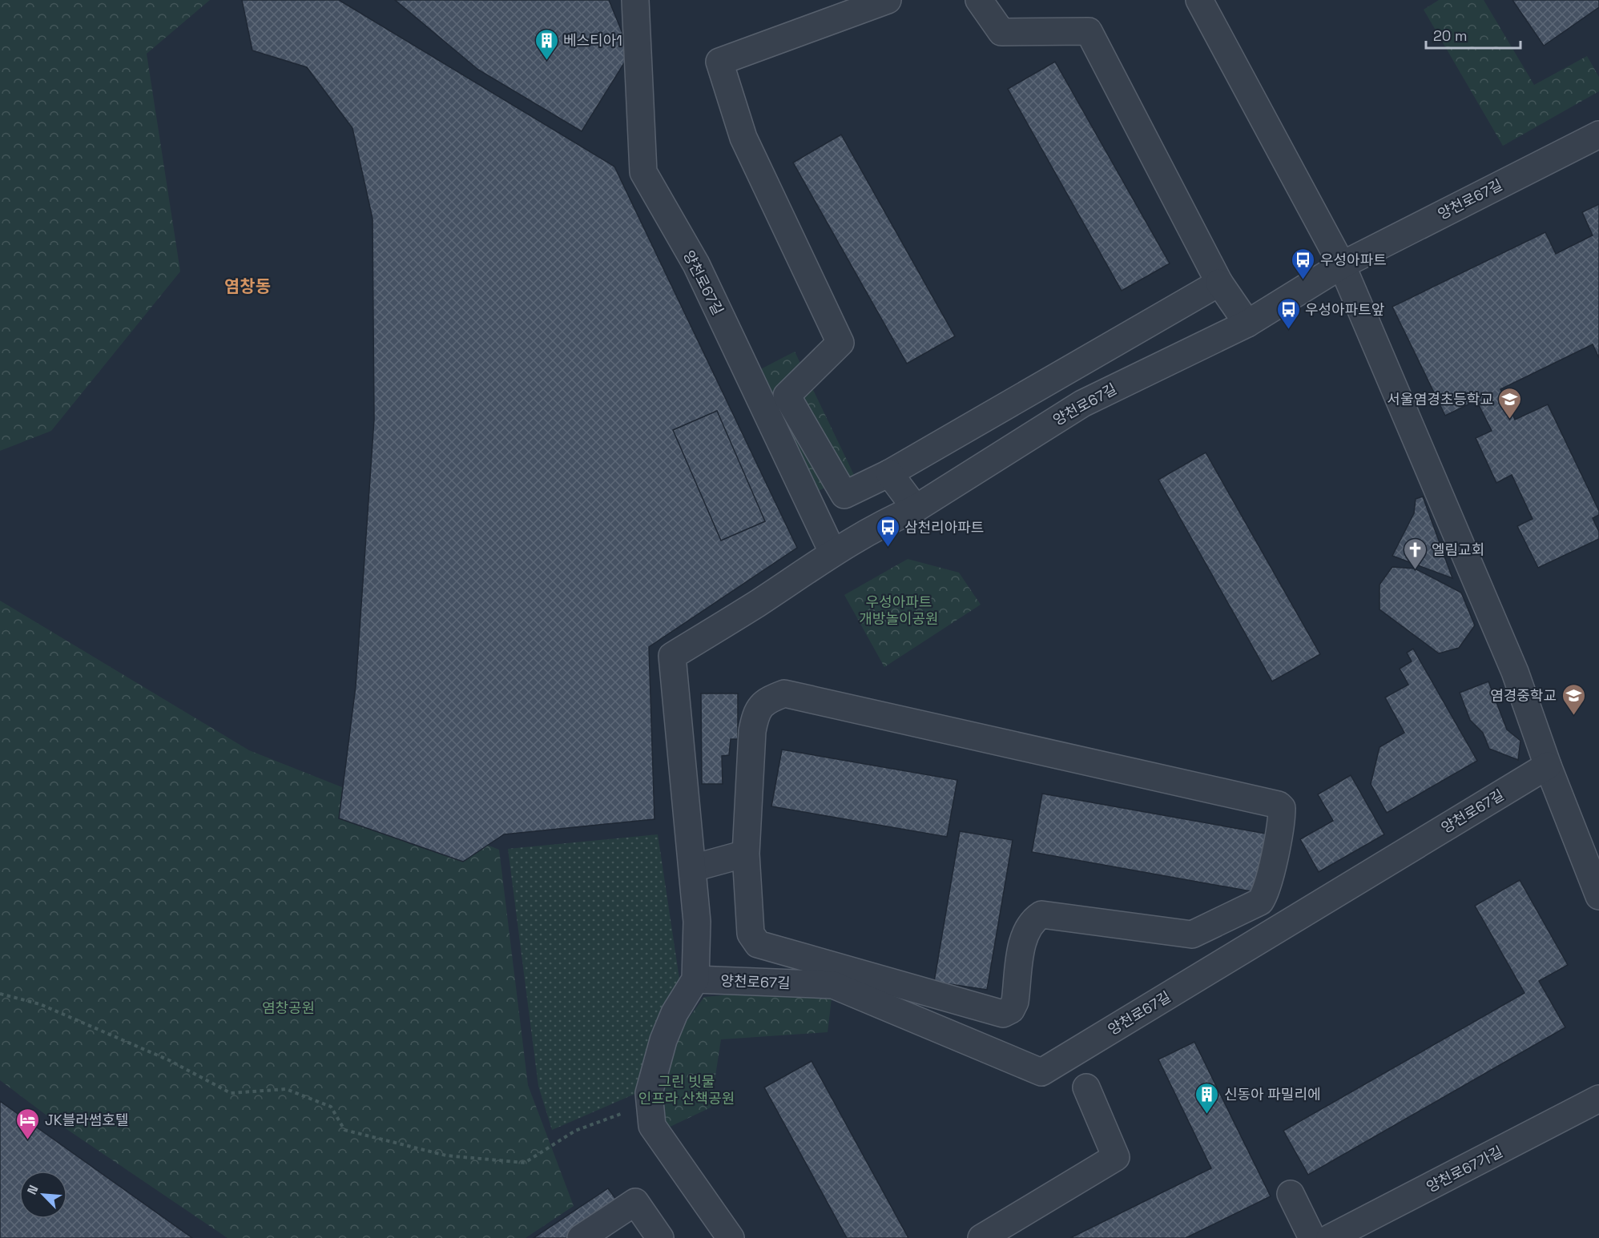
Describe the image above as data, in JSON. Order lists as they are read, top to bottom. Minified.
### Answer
{"streets":{"street":["양천로67길","양천로67가길"]},"districts":["염창동"],"parks":["우성아파트 개방놀이공원","염창공원","그린 빗물 인프라 산책공원"],"places":{"building":["베스티아1","신동아 파밀리에"],"bus stop":["우성아파트","우성아파트앞","삼천리아파트"],"school or university":["서울염경초등학교","염경중학교"],"church":["엘림교회"],"hotel":["JK블라썸호텔"]},"scale_bar":"20 m","north":"top left"}
